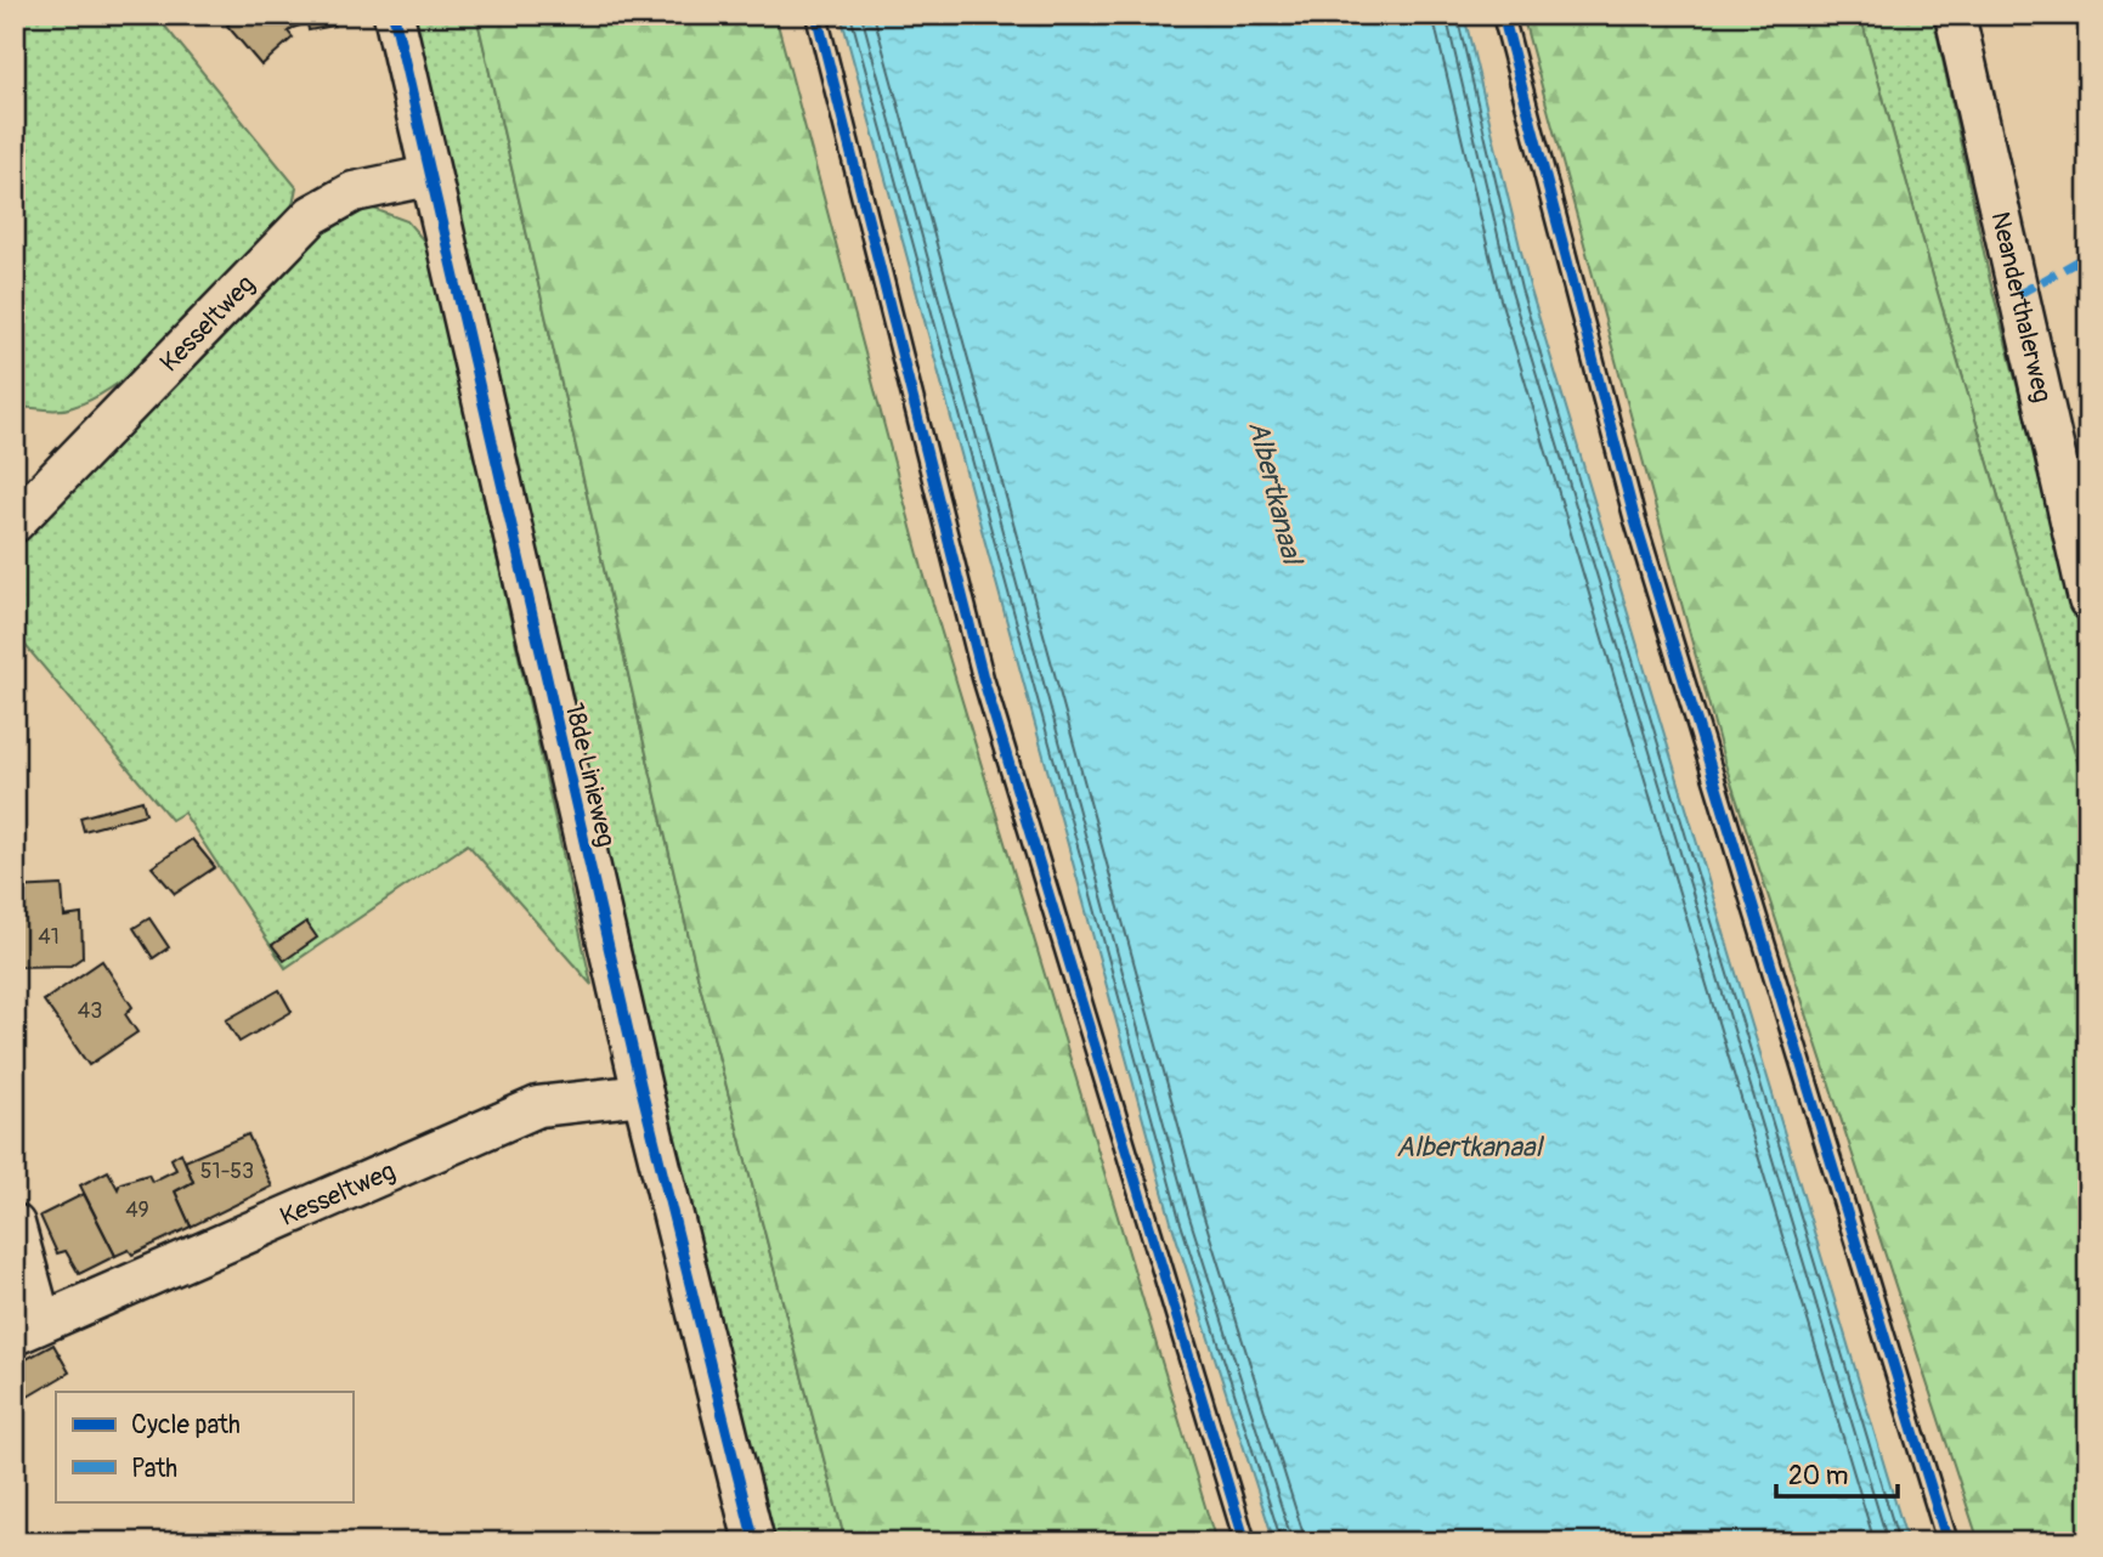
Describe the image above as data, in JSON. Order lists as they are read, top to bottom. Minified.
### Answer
{"streets":{"street":["Neanderthalerweg","Kesseltweg","18de Linieweg"]},"crossings":[["Kesseltweg","18de Linieweg"]],"water":["Albertkanaal"],"house_numbers":["41","43","51-53","49"],"legend":["Cycle path","Path"],"scale_bar":"20 m"}
